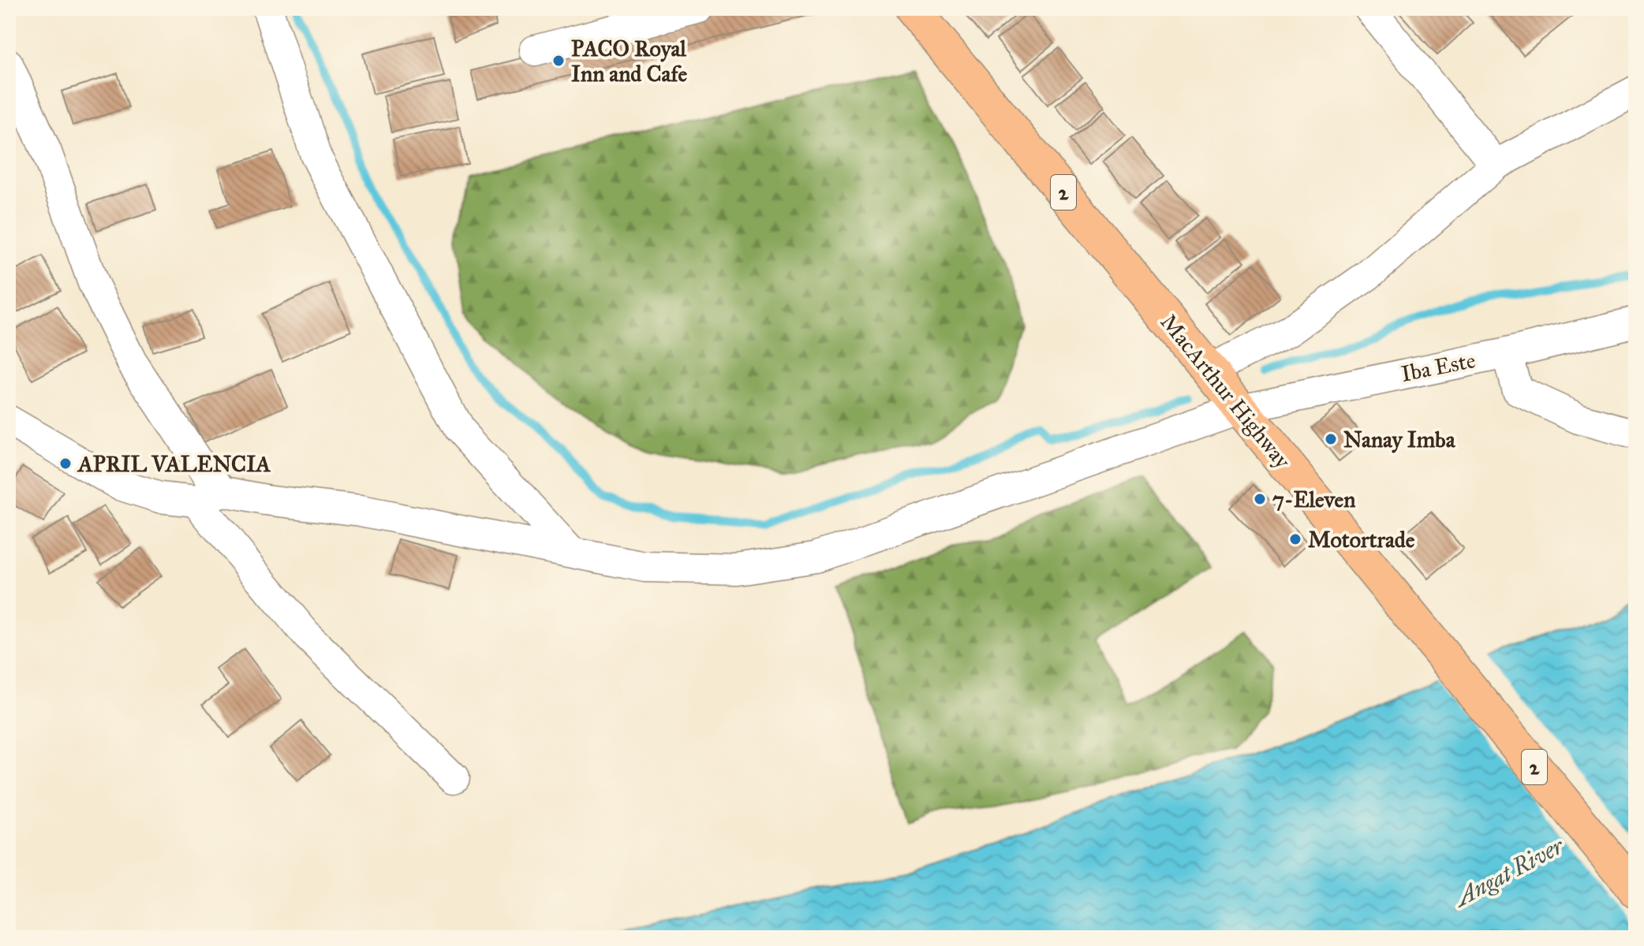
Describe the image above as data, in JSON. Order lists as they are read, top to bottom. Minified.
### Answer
{"streets":{"highway":["2","MacArthur Highway"],"street":["Iba Este"]},"crossings":[["Iba Este","MacArthur Highway"]],"water":["Angat River"],"places":["PACO Royal Inn and Cafe","Nanay Imba","APRIL VALENCIA","7-Eleven","Motortrade"]}
